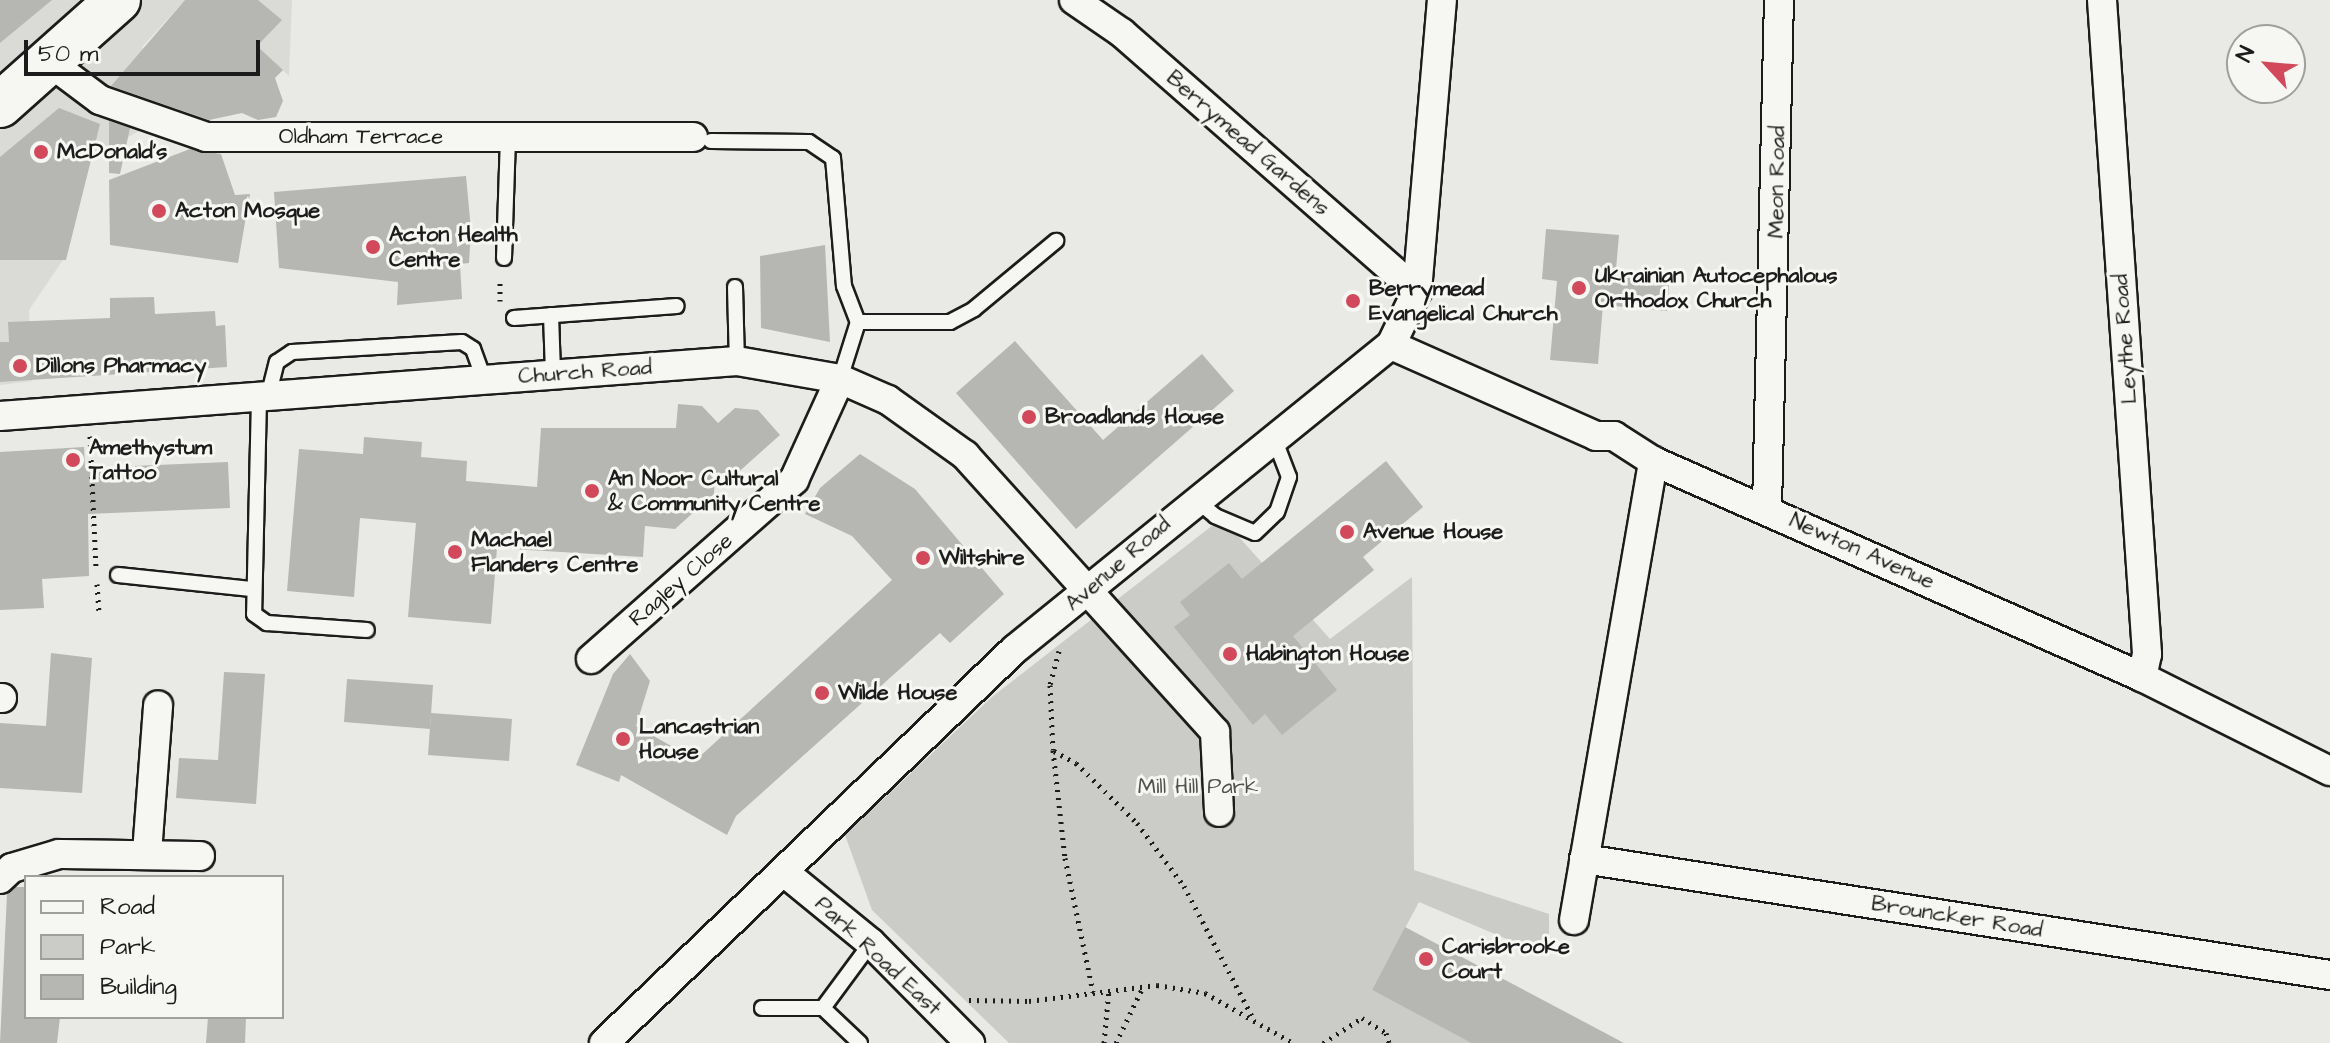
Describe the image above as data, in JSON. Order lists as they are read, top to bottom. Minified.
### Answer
{"streets":{"street":["Oldham Terrace","Berrymead Gardens","Meon Road","Leythe Road","Church Road","Newton Avenue","Avenue Road","Ragley Close","Brouncker Road","Park Road East"]},"crossings":[["Berrymead Gardens","Avenue Road"],["Meon Road","Newton Avenue"],["Leythe Road","Newton Avenue"],["Church Road","Avenue Road"],["Church Road","Ragley Close"],["Newton Avenue","Avenue Road"],["Avenue Road","Park Road East"]],"parks":["Mill Hill Park"],"places":["McDonald's","Acton Mosque","Acton Health Centre","Ukrainian Autocephalous Orthodox Church","Berrymead Evangelical Church","Dillons Pharmacy","Broadlands House","Amethystum Tattoo","An Noor Cultural & Community Centre","Avenue House","Machael Flanders Centre","Wiltshire","Habington House","Wilde House","Lancastrian House","Carisbrooke Court"],"legend":["Road","Park","Building"],"scale_bar":"50 m","north":"top left"}
